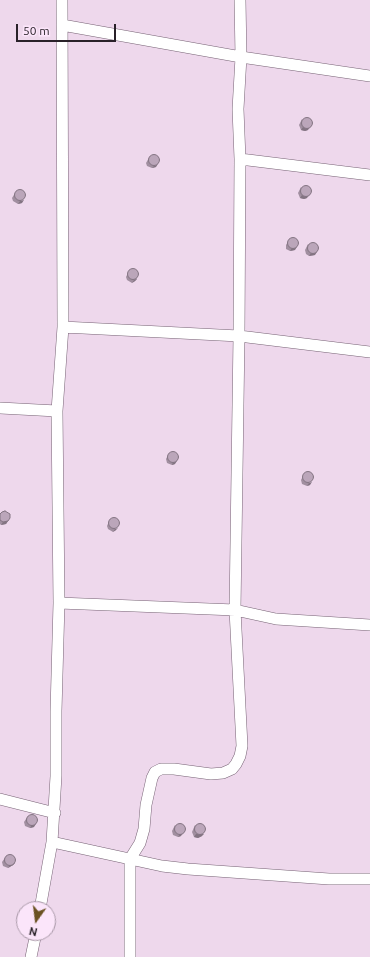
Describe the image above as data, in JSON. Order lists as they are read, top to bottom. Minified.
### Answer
{"scale_bar":"50 m","north":"bottom"}
